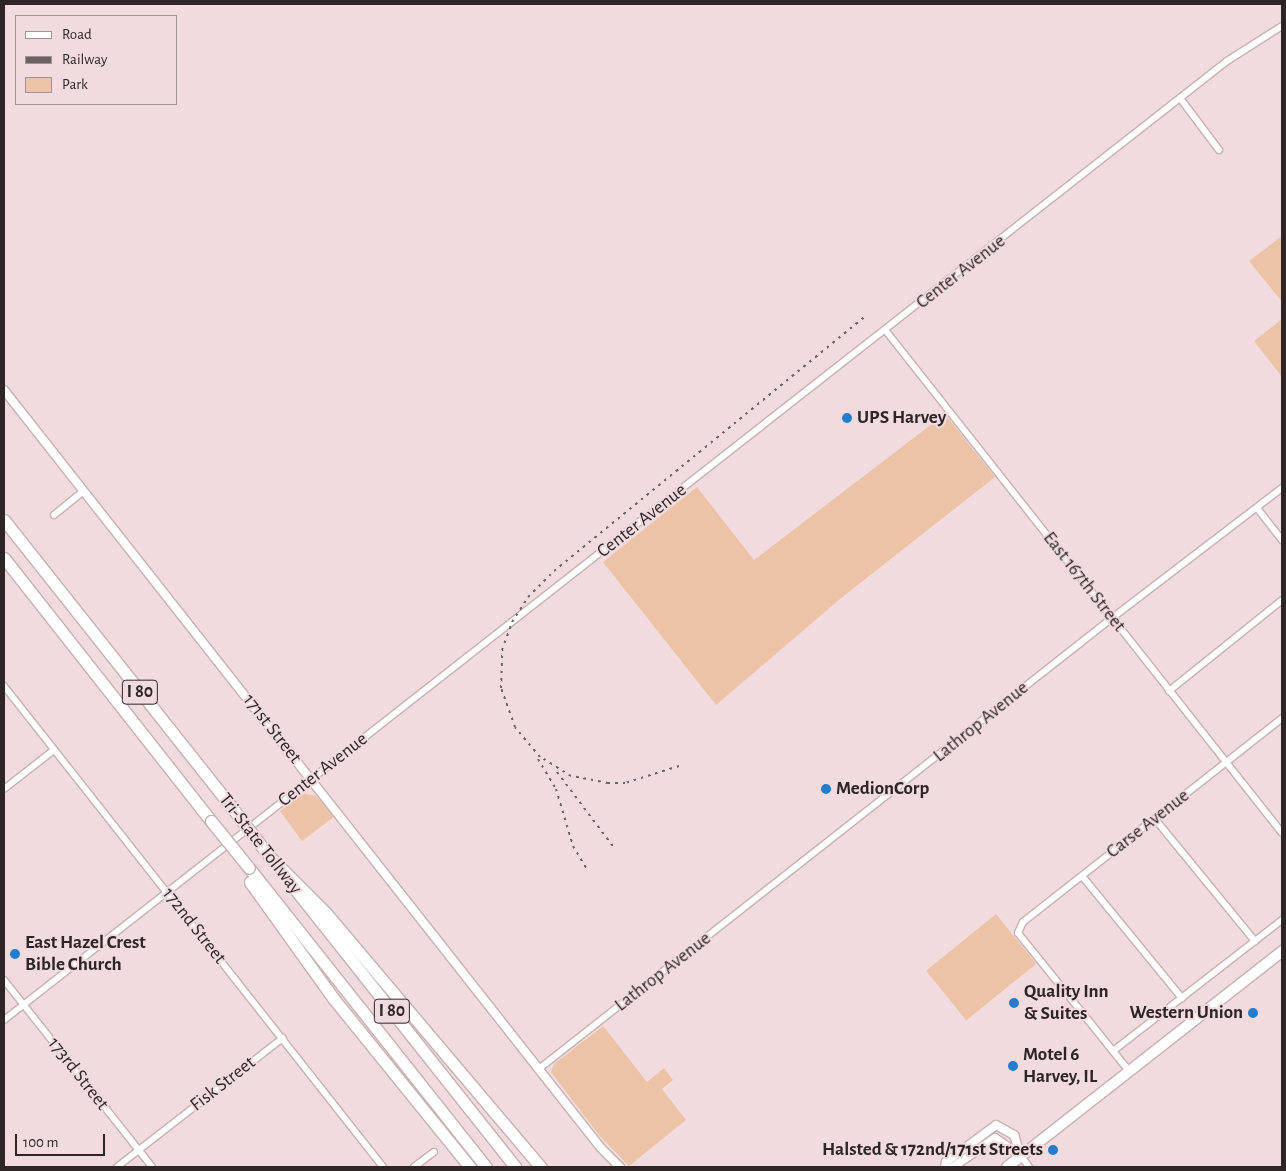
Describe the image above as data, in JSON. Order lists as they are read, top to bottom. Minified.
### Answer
{"streets":{"highway":["I 80","Tri-State Tollway"],"street":["Center Avenue","East 167th Street","Lathrop Avenue","171st Street","Carse Avenue","172nd Street","173rd Street","Fisk Street"]},"crossings":[["Center Avenue","East 167th Street"],["Center Avenue","171st Street"],["Center Avenue","172nd Street"],["Center Avenue","173rd Street"],["East 167th Street","Lathrop Avenue"],["East 167th Street","Carse Avenue"],["Lathrop Avenue","171st Street"],["172nd Street","Fisk Street"],["173rd Street","Fisk Street"]],"places":["UPS Harvey","MedionCorp","East Hazel Crest Bible Church","Quality Inn & Suites","Western Union","Motel 6 Harvey, IL","Halsted & 172nd/171st Streets"],"legend":["Road","Railway","Park"],"scale_bar":"100 m"}
